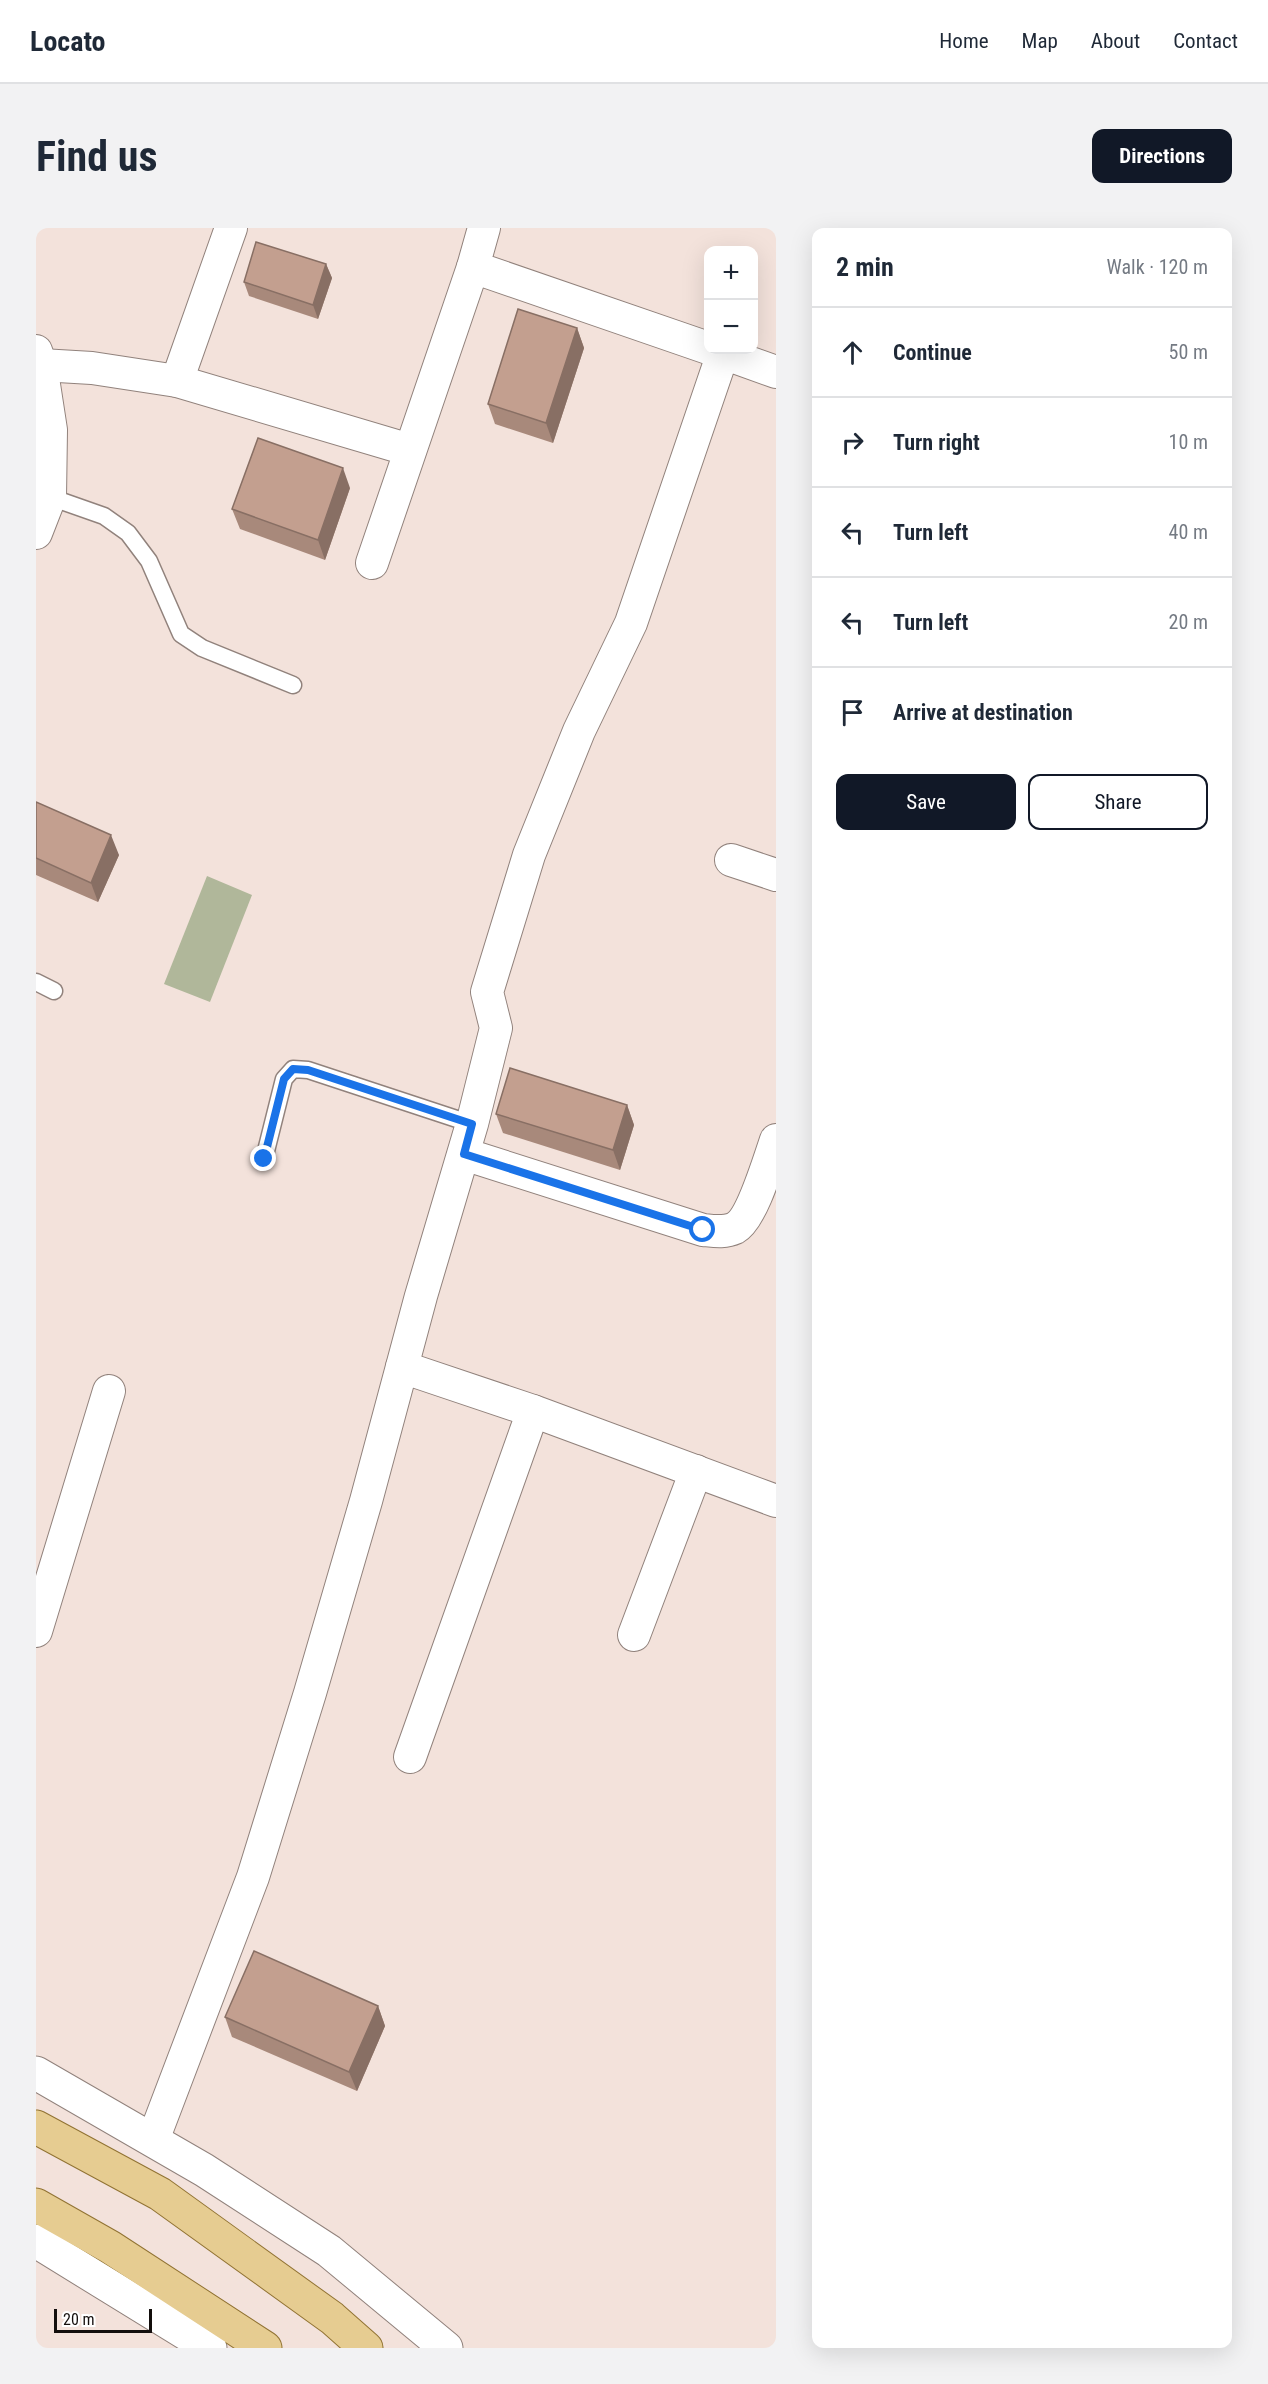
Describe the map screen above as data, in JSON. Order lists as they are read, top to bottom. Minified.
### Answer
{"scale_bar":"20 m","page":{"header":"Locato","nav":["Home","Map","About","Contact"],"buttons":["Directions",["Save","Share"]],"title":"Find us","heading":["2 min","Walk · 120 m"],"map_buttons":["+","−"],"list":[["Continue","50 m"],["Turn right","10 m"],["Turn left","40 m"],["Turn left","20 m"],"Arrive at destination"],"scale":"20 m"}}
